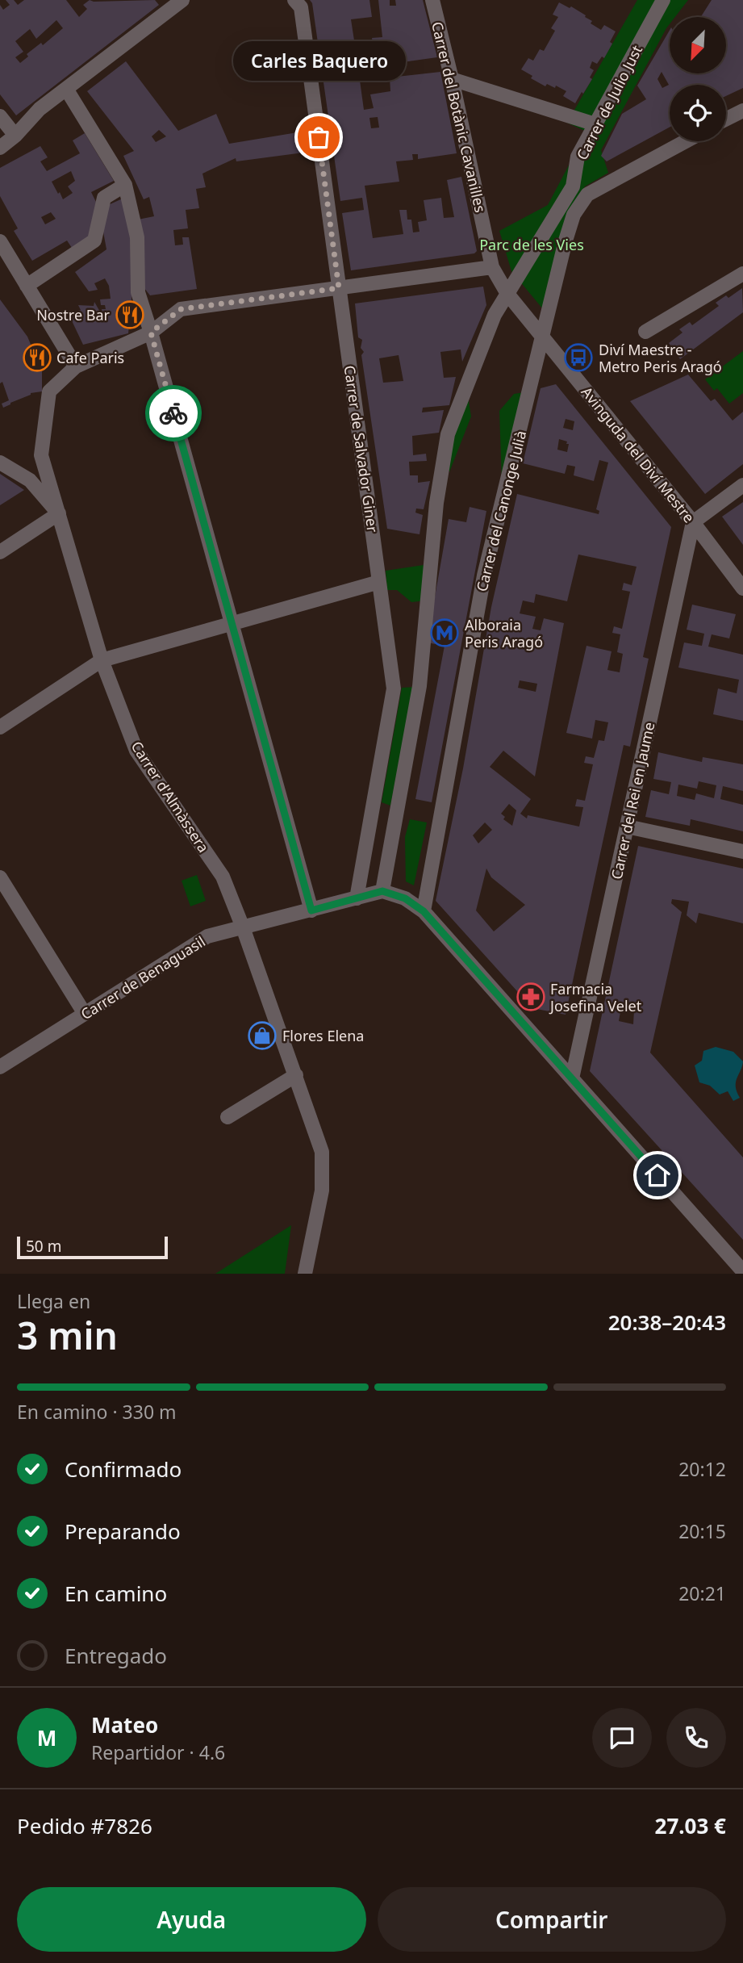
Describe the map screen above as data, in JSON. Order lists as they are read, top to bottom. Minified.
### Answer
{"streets":{"street":["Carrer de Julio Just","Carrer del Botànic Cavanilles","Carrer de Salvador Giner","Avinguda del Diví Mestre","Carrer del Canonge Julià","Carrer d'Almàssera","Carrer del Rei en Jaume","Carrer de Benaguasil"]},"crossings":[["Carrer de Julio Just","Avinguda del Diví Mestre"],["Carrer de Julio Just","Carrer de Benaguasil"],["Carrer del Botànic Cavanilles","Avinguda del Diví Mestre"],["Carrer de Salvador Giner","Carrer de Benaguasil"],["Avinguda del Diví Mestre","Carrer del Canonge Julià"],["Avinguda del Diví Mestre","Carrer del Rei en Jaume"],["Carrer d'Almàssera","Carrer de Benaguasil"]],"parks":["Parc de les Vies"],"places":{"other":["Carles Baquero"],"restaurant":["Nostre Bar","Cafe Paris"],"bus stop":["Diví Maestre - Metro Peris Aragó"],"metro station":["Alboraia Peris Aragó"],"pharmacy":["Farmacia Josefina Velet"],"shop":["Flores Elena"]},"scale_bar":"50 m","north":"bottom left","page":{"bubble":"Carles Baquero","scale":"50 m","heading":["3 min","Llega en","20:38–20:43"],"panel":["Mateo","Repartidor · 4.6","Pedido #7826","27.03 €"],"bar":"En camino · 330 m","list":[["Confirmado","20:12"],["Preparando","20:15"],["En camino","20:21"],"Entregado"],"round":"M","buttons":["Ayuda","Compartir"]}}
